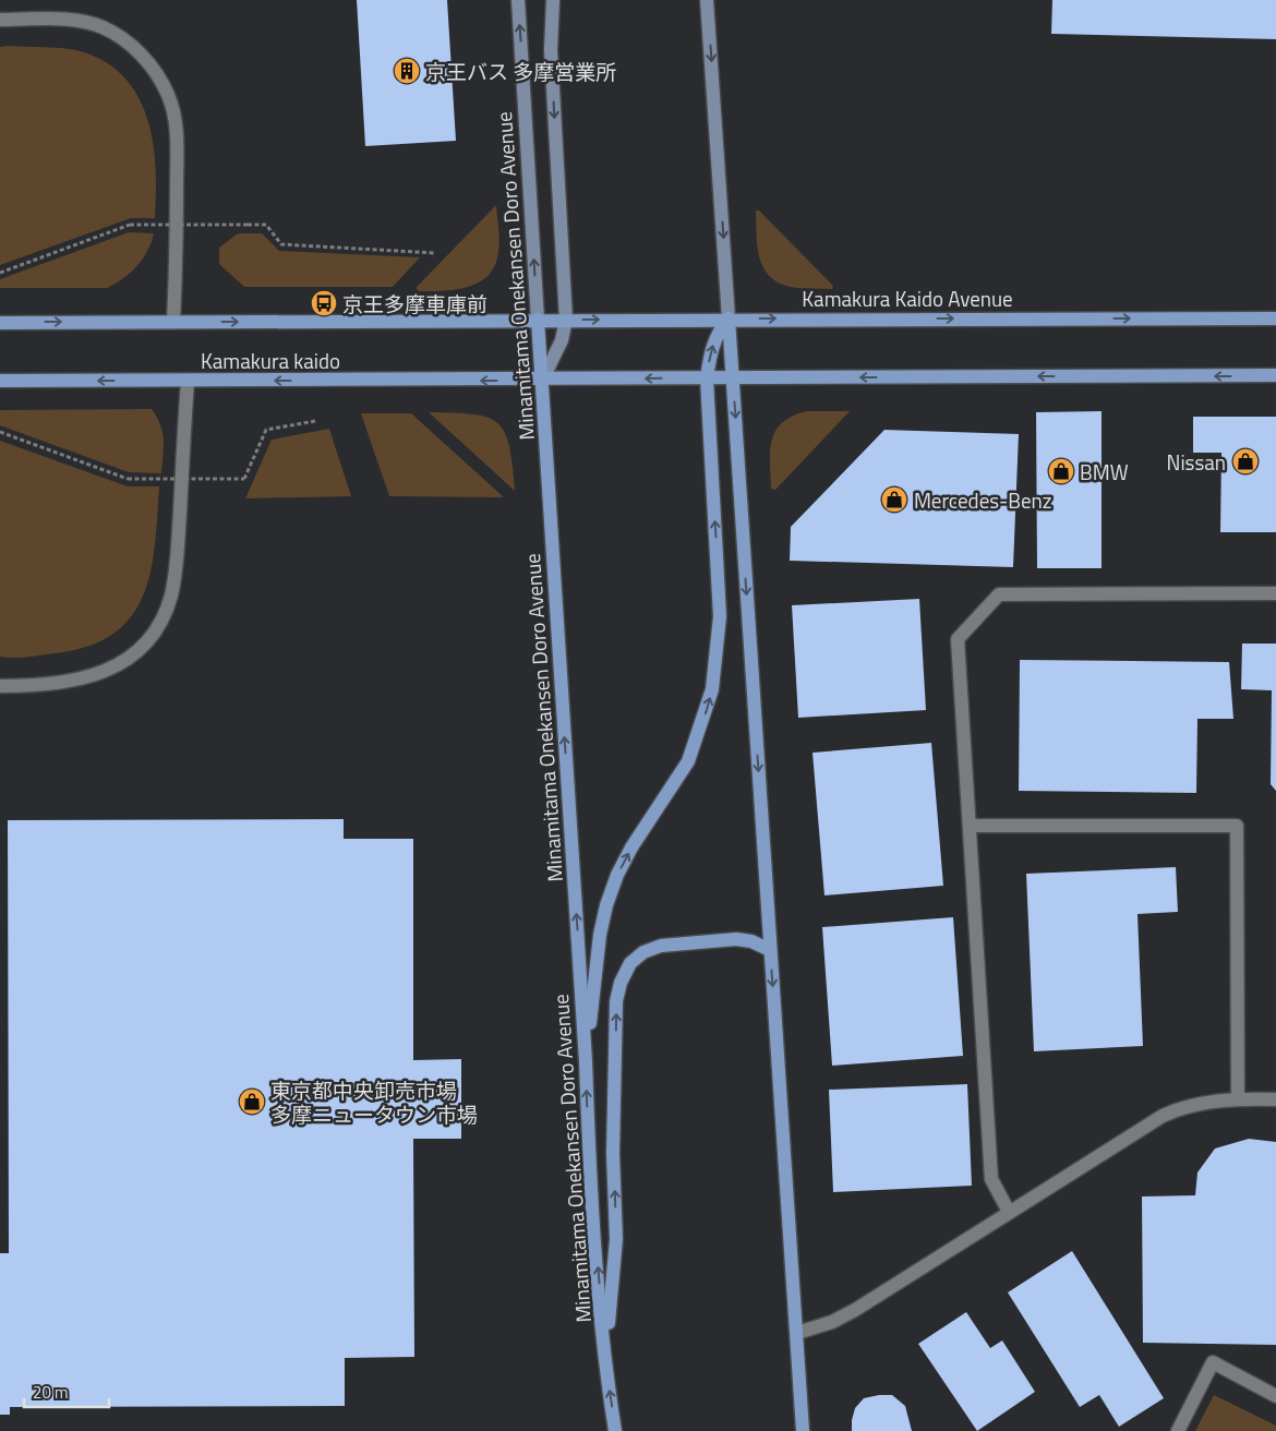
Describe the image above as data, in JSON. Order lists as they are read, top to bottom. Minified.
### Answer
{"streets":{"main road":["Minamitama Onekansen Doro Avenue","Kamakura Kaido Avenue","Kamakura kaido"]},"crossings":[["Minamitama Onekansen Doro Avenue","Kamakura Kaido Avenue"],["Minamitama Onekansen Doro Avenue","Kamakura kaido"],["Kamakura Kaido Avenue","Kamakura kaido"]],"places":{"building":["京王バス 多摩営業所"],"bus stop":["京王多摩車庫前"],"shop":["Nissan","BMW","Mercedes-Benz","東京都中央卸売市場 多摩ニュータウン市場"]},"scale_bar":"20 m"}
